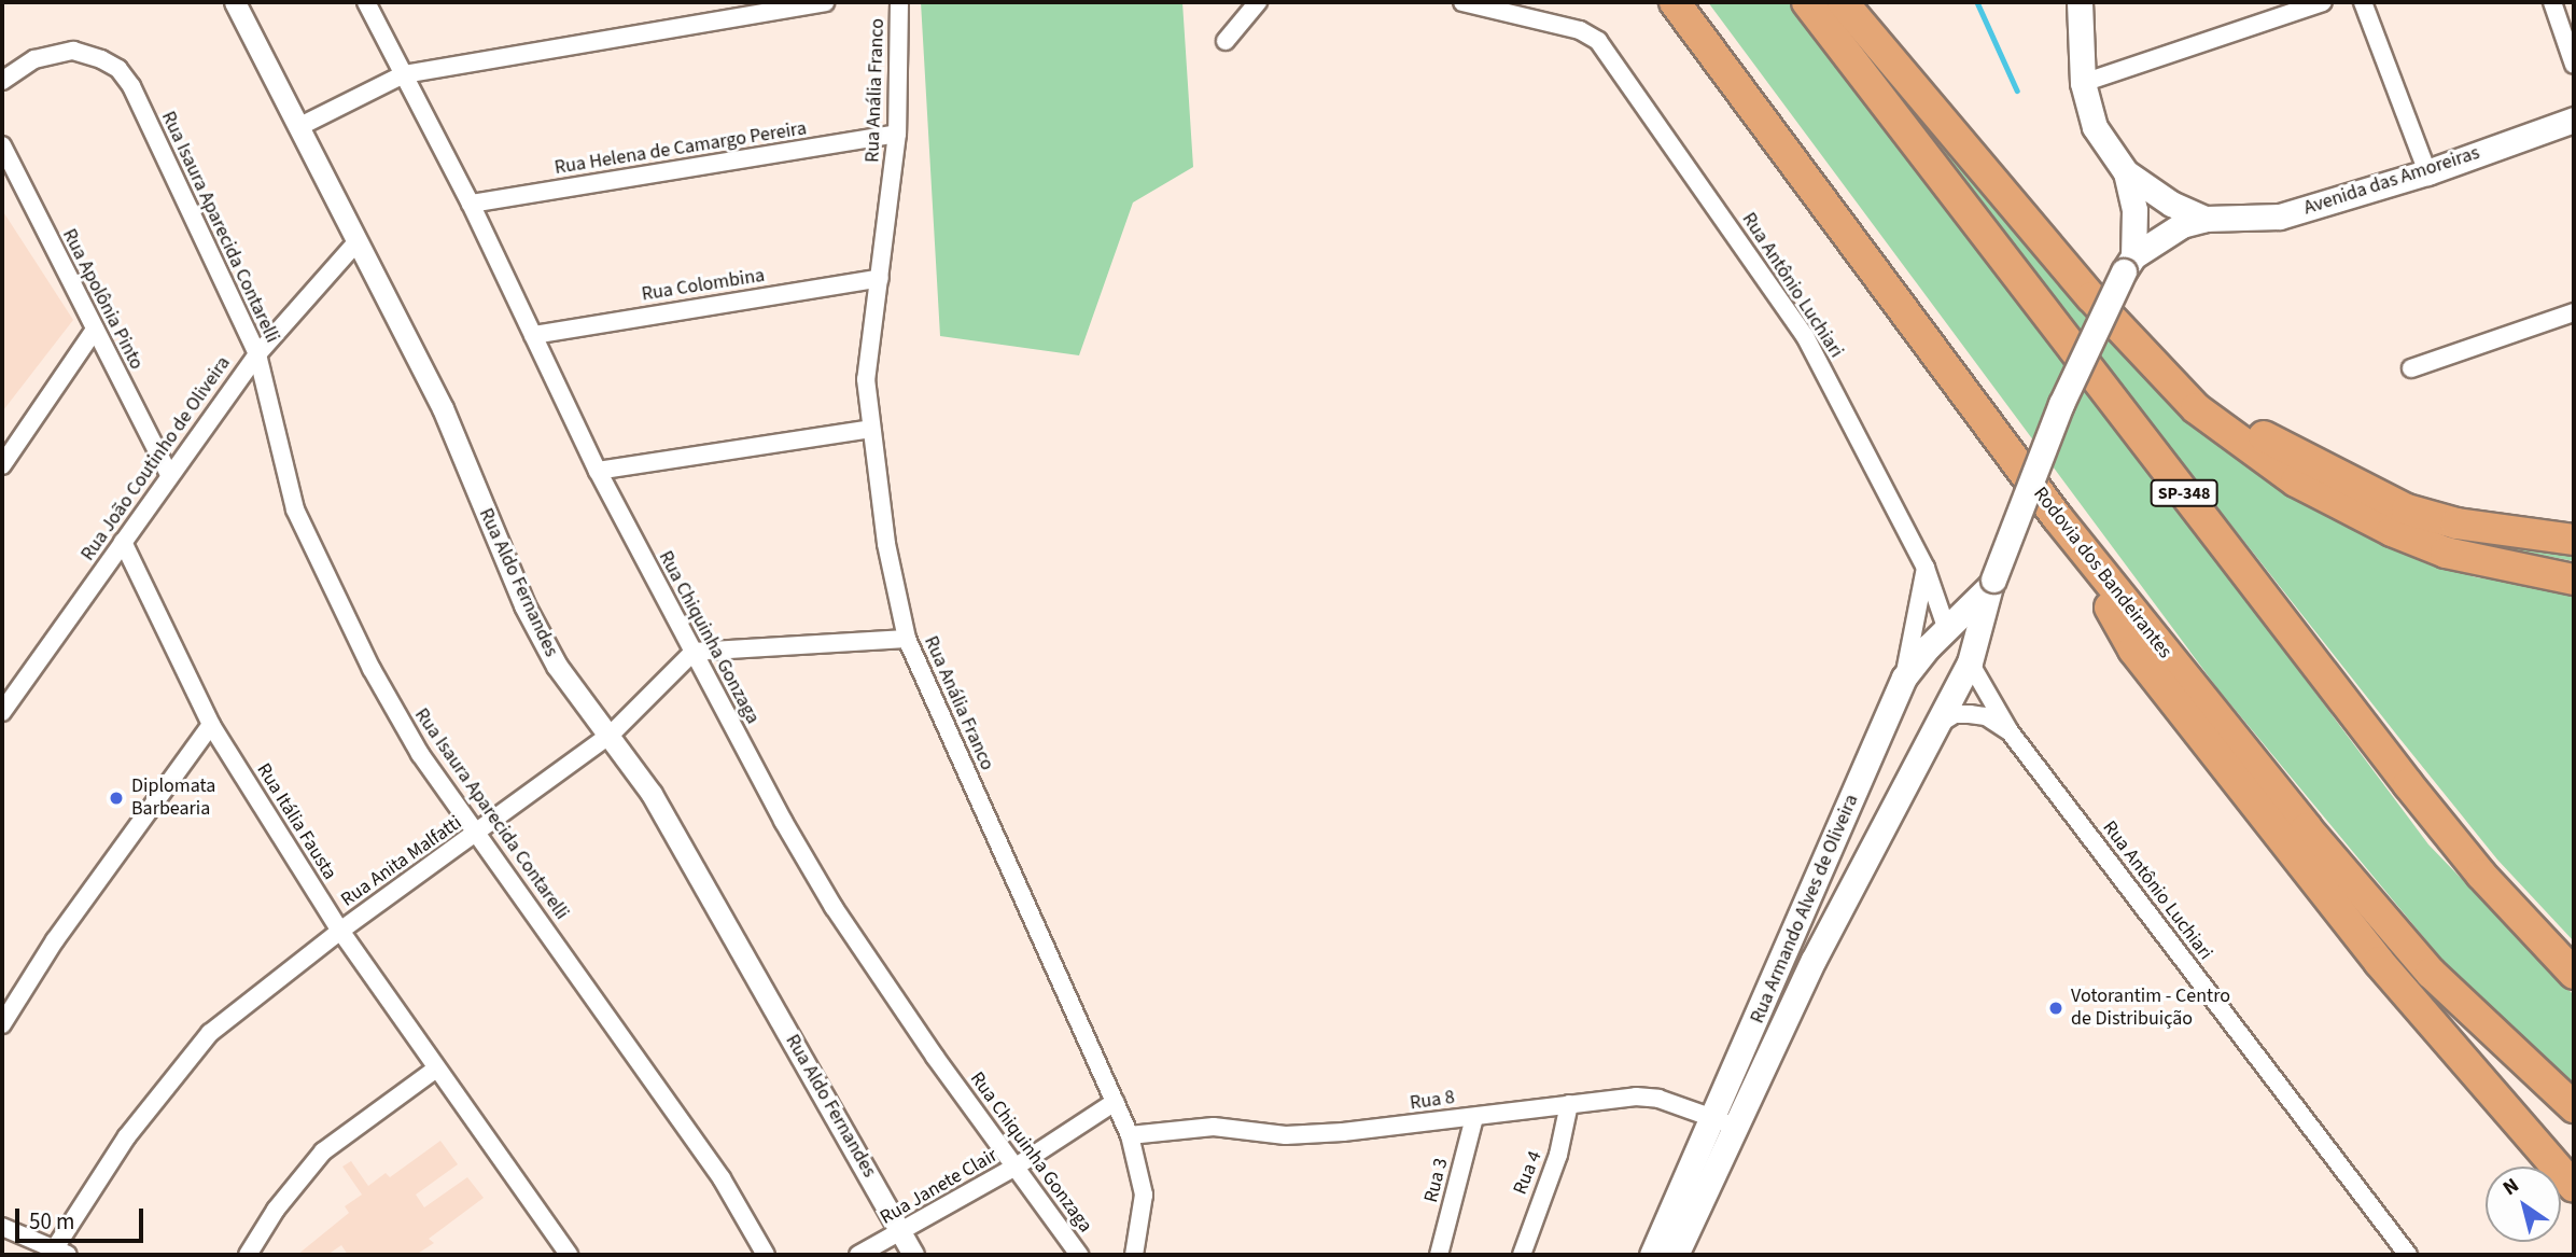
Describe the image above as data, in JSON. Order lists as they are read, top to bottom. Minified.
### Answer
{"streets":{"highway":["SP-348","Rodovia dos Bandeirantes"],"main road":["Avenida das Amoreiras","Rua Armando Alves de Oliveira"],"street":["Rua Anália Franco","Rua Helena de Camargo Pereira","Rua Isaura Aparecida Contarelli","Rua Colombina","Rua Antônio Luchiari","Rua Apolônia Pinto","Rua João Coutinho de Oliveira","Rua Aldo Fernandes","Rua Chiquinha Gonzaga","Rua Itália Fausta","Rua Anita Malfatti","Rua 8","Rua 4","Rua 3","Rua Janete Clair"]},"crossings":[["Rua Anália Franco","Rua Helena de Camargo Pereira"],["Rua Anália Franco","Rua Colombina"],["Rua Anália Franco","Rua 8"],["Rua Anália Franco","Rua Janete Clair"],["Rua Helena de Camargo Pereira","Rua Chiquinha Gonzaga"],["Avenida das Amoreiras","Rua Armando Alves de Oliveira"],["Rua Isaura Aparecida Contarelli","Rua João Coutinho de Oliveira"],["Rua Isaura Aparecida Contarelli","Rua Anita Malfatti"],["Rua Colombina","Rua Chiquinha Gonzaga"],["Rua Antônio Luchiari","Rua Armando Alves de Oliveira"],["Rua Apolônia Pinto","Rua João Coutinho de Oliveira"],["Rua João Coutinho de Oliveira","Rua Aldo Fernandes"],["Rua João Coutinho de Oliveira","Rua Itália Fausta"],["Rua Aldo Fernandes","Rua Anita Malfatti"],["Rua Aldo Fernandes","Rua Janete Clair"],["Rua Chiquinha Gonzaga","Rua Anita Malfatti"],["Rua Chiquinha Gonzaga","Rua Janete Clair"],["Rua Itália Fausta","Rua Anita Malfatti"],["Rua Armando Alves de Oliveira","Rua 8"],["Rua 8","Rua 4"],["Rua 8","Rua 3"]],"places":["Diplomata Barbearia","Votorantim - Centro de Distribuição"],"scale_bar":"50 m","north":"top left"}
